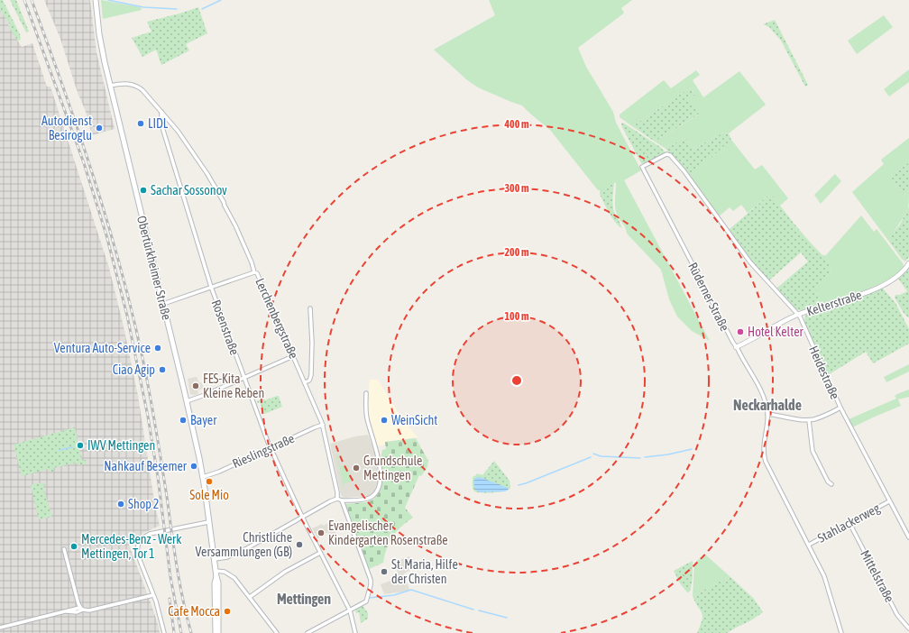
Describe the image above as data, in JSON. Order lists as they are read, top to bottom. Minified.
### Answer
{"streets":{"main road":["Obertürkheimer Straße"],"street":["Rüderner Straße","Kelterstraße","Lerchenbergstraße","Rosenstraße","Heidestraße","Rieslingstraße","Stahlackerweg","Mittelstraße"]},"crossings":[["Obertürkheimer Straße","Lerchenbergstraße"],["Obertürkheimer Straße","Rieslingstraße"],["Rüderner Straße","Kelterstraße"],["Rüderner Straße","Heidestraße"],["Rüderner Straße","Stahlackerweg"],["Kelterstraße","Heidestraße"],["Lerchenbergstraße","Rosenstraße"],["Lerchenbergstraße","Rieslingstraße"],["Rosenstraße","Rieslingstraße"],["Heidestraße","Stahlackerweg"],["Stahlackerweg","Mittelstraße"]],"districts":["Neckarhalde","Mettingen"],"places":["LIDL","Autodienst Besiroglu","Sachar Sossonov","Hotel Kelter","Ventura Auto-Service","Ciao Agip","FES-Kita Kleine Reben","Bayer","WeinSicht","IWV Mettingen","Nahkauf Besemer","Grundschule Mettingen","Sole Mio","Shop 2","Evangelischer Kindergarten Rosenstraße","Christliche Versammlungen (GB)","Mercedes-Benz - Werk Mettingen, Tor 1","St. Maria, Hilfe der Christen","Cafe Mocca"],"rings":["400 m","300 m","200 m","100 m"]}
